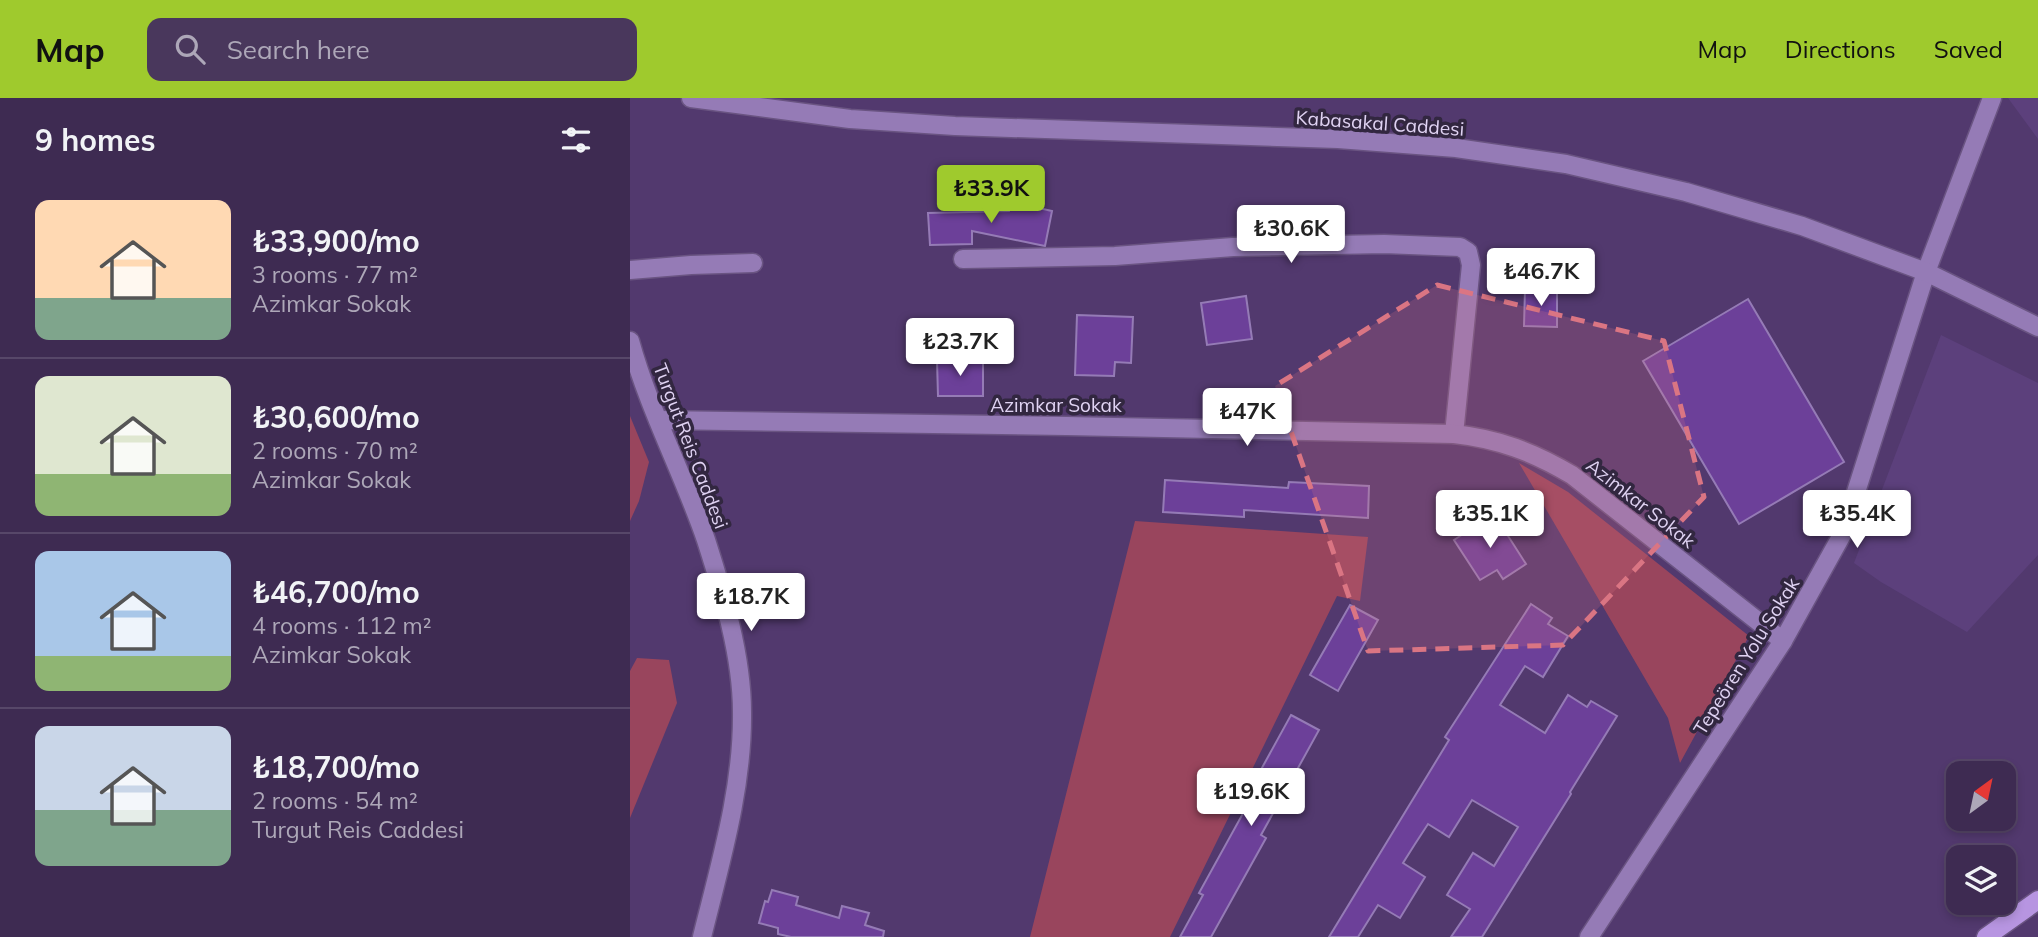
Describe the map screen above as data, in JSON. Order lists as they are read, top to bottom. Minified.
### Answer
{"streets":{"street":["Kabasakal Caddesi","Azimkar Sokak","Turgut Reis Caddesi","Tepeören Yolu Sokak"]},"crossings":[["Kabasakal Caddesi","Tepeören Yolu Sokak"],["Azimkar Sokak","Turgut Reis Caddesi"],["Azimkar Sokak","Tepeören Yolu Sokak"]],"north":"top right","page":{"header":"Map","search":"Search here","nav":["Map","Directions","Saved"],"heading":"9 homes","price":["₺33.9K","₺30.6K","₺46.7K","₺23.7K","₺47K","₺35.1K","₺35.4K","₺18.7K","₺19.6K"],"list":[{"name":"₺33,900/mo","note":"3 rooms · 77 m² · Azimkar Sokak"},{"name":"₺30,600/mo","note":"2 rooms · 70 m² · Azimkar Sokak"},{"name":"₺46,700/mo","note":"4 rooms · 112 m² · Azimkar Sokak"},{"name":"₺18,700/mo","note":"2 rooms · 54 m² · Turgut Reis Caddesi"}]}}
